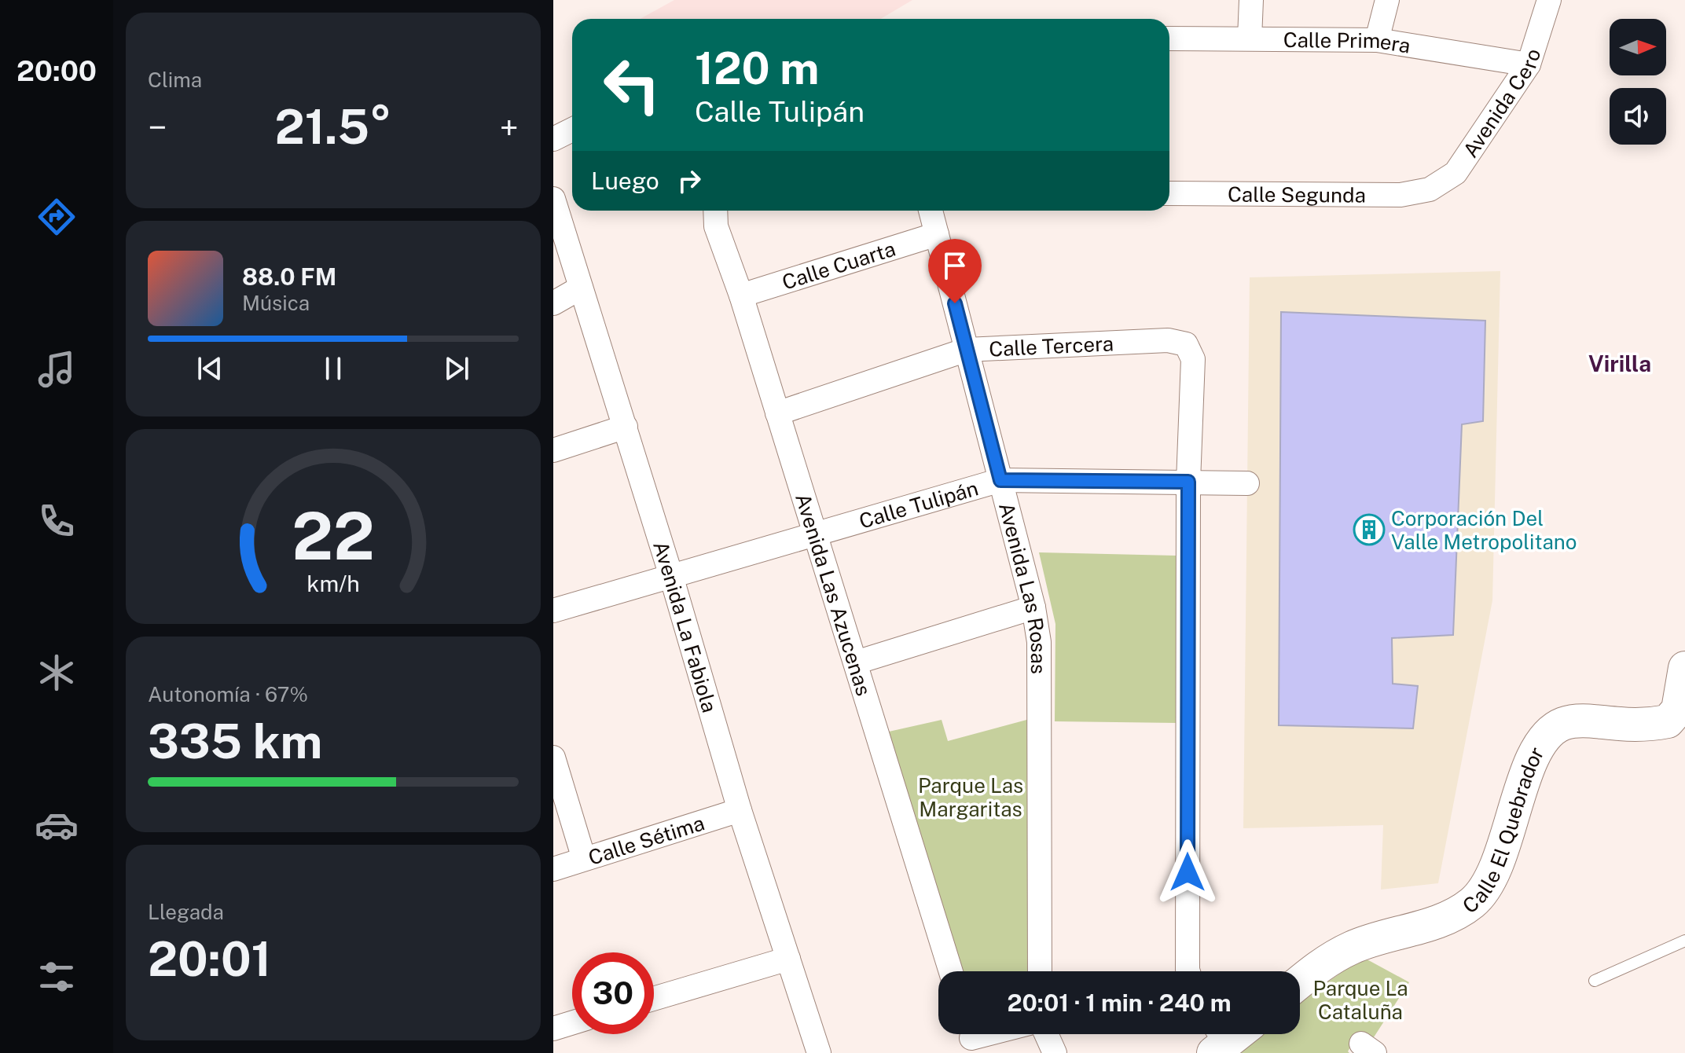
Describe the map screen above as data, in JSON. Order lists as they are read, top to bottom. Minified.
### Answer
{"streets":{"street":["Calle Primera","Avenida Cero","Calle Segunda","Calle Cuarta","Calle Tercera","Calle Tulipán","Avenida Las Rosas","Avenida Las Azucenas","Avenida La Fabiola","Calle El Quebrador","Calle Sétima"]},"crossings":[["Calle Primera","Avenida Cero"],["Avenida Cero","Calle Segunda"],["Calle Cuarta","Avenida Las Rosas"],["Calle Cuarta","Avenida Las Azucenas"],["Calle Tercera","Calle Tulipán"],["Calle Tercera","Avenida Las Rosas"],["Calle Tercera","Avenida Las Azucenas"],["Calle Tulipán","Avenida Las Rosas"],["Calle Tulipán","Avenida Las Azucenas"],["Calle Tulipán","Avenida La Fabiola"],["Avenida La Fabiola","Calle Sétima"]],"districts":["Virilla"],"parks":["Parque Las Margaritas","Parque La Cataluña"],"places":{"building":["Corporación Del Valle Metropolitano"]},"north":"right","page":{"tabs":"20:00","tile":["Clima",["Autonomía · 67%","335 km"],["Llegada","20:01"]],"turn":["120 m","Calle Tulipán"],"heat":["−","21.5°","+"],"then":"Luego","song":["88.0 FM","Música"],"limit":"30","trip":"20:01 · 1 min · 240 m","gauge":["22","km/h"]}}
